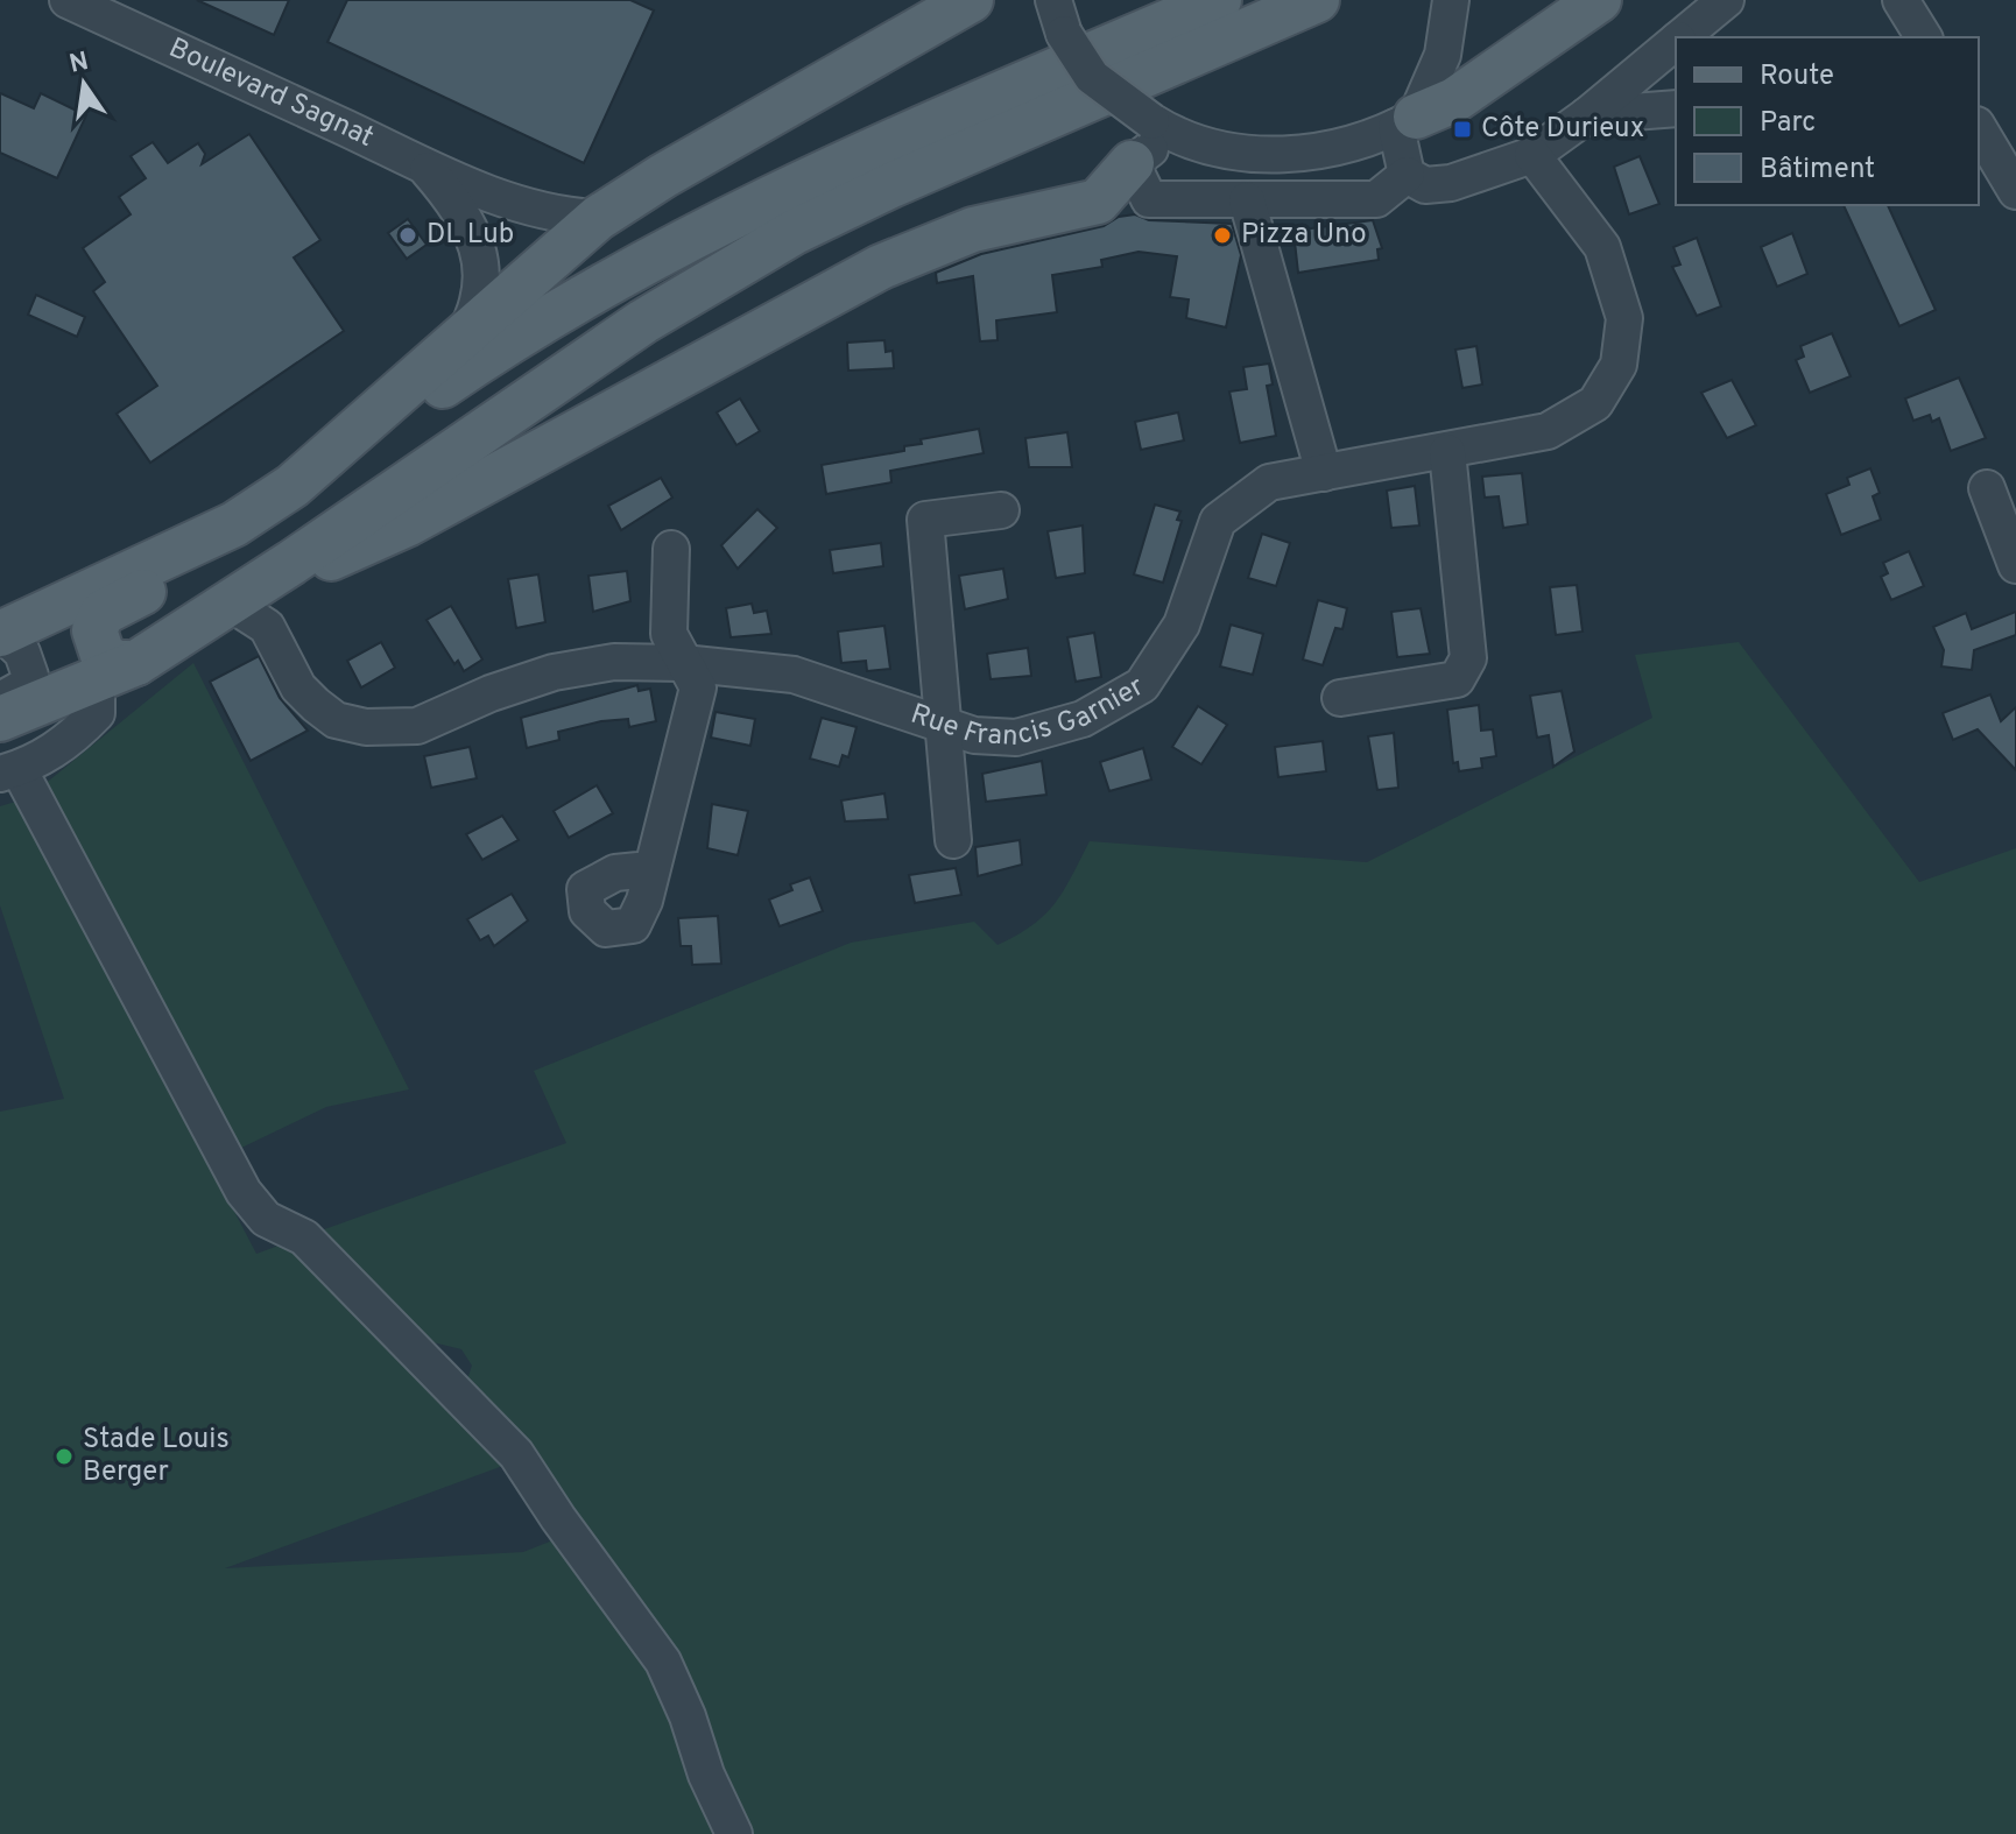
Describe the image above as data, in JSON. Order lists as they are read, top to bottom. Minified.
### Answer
{"streets":{"street":["Boulevard Sagnat","Rue Francis Garnier"]},"places":{"transit":["Côte Durieux"],"other":["DL Lub","Pizza Uno","Stade Louis Berger"]},"legend":["Route","Parc","Bâtiment"],"north":"top"}
